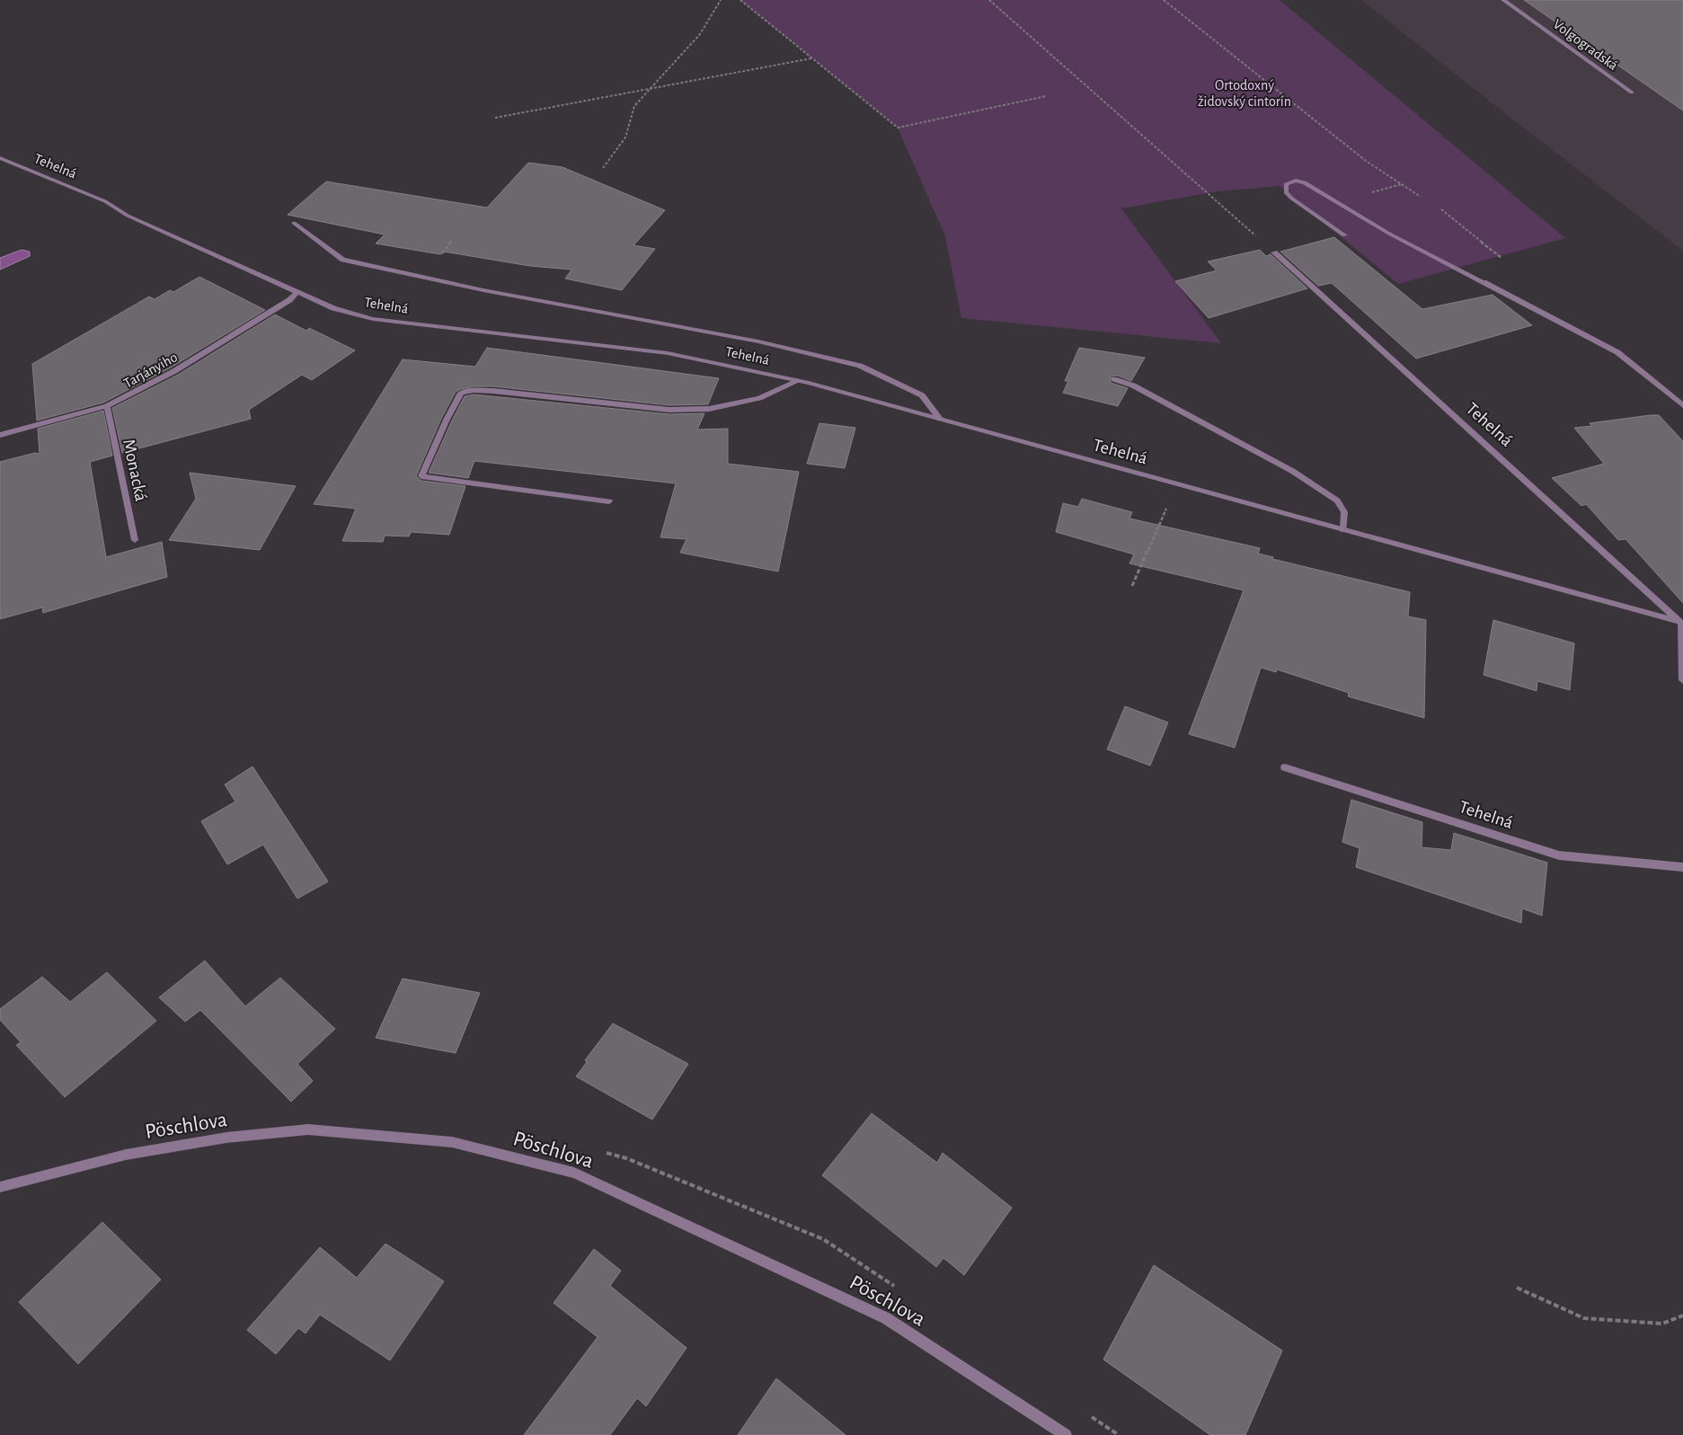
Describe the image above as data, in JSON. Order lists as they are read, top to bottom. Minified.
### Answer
{"streets":{"street":["Volgogradská","Tehelná","Tarjányiho","Monacká","Pöschlova"]},"crossings":[["Tehelná","Tarjányiho"],["Tarjányiho","Monacká"]],"parks":["Ortodoxný židovský cintorín"]}
